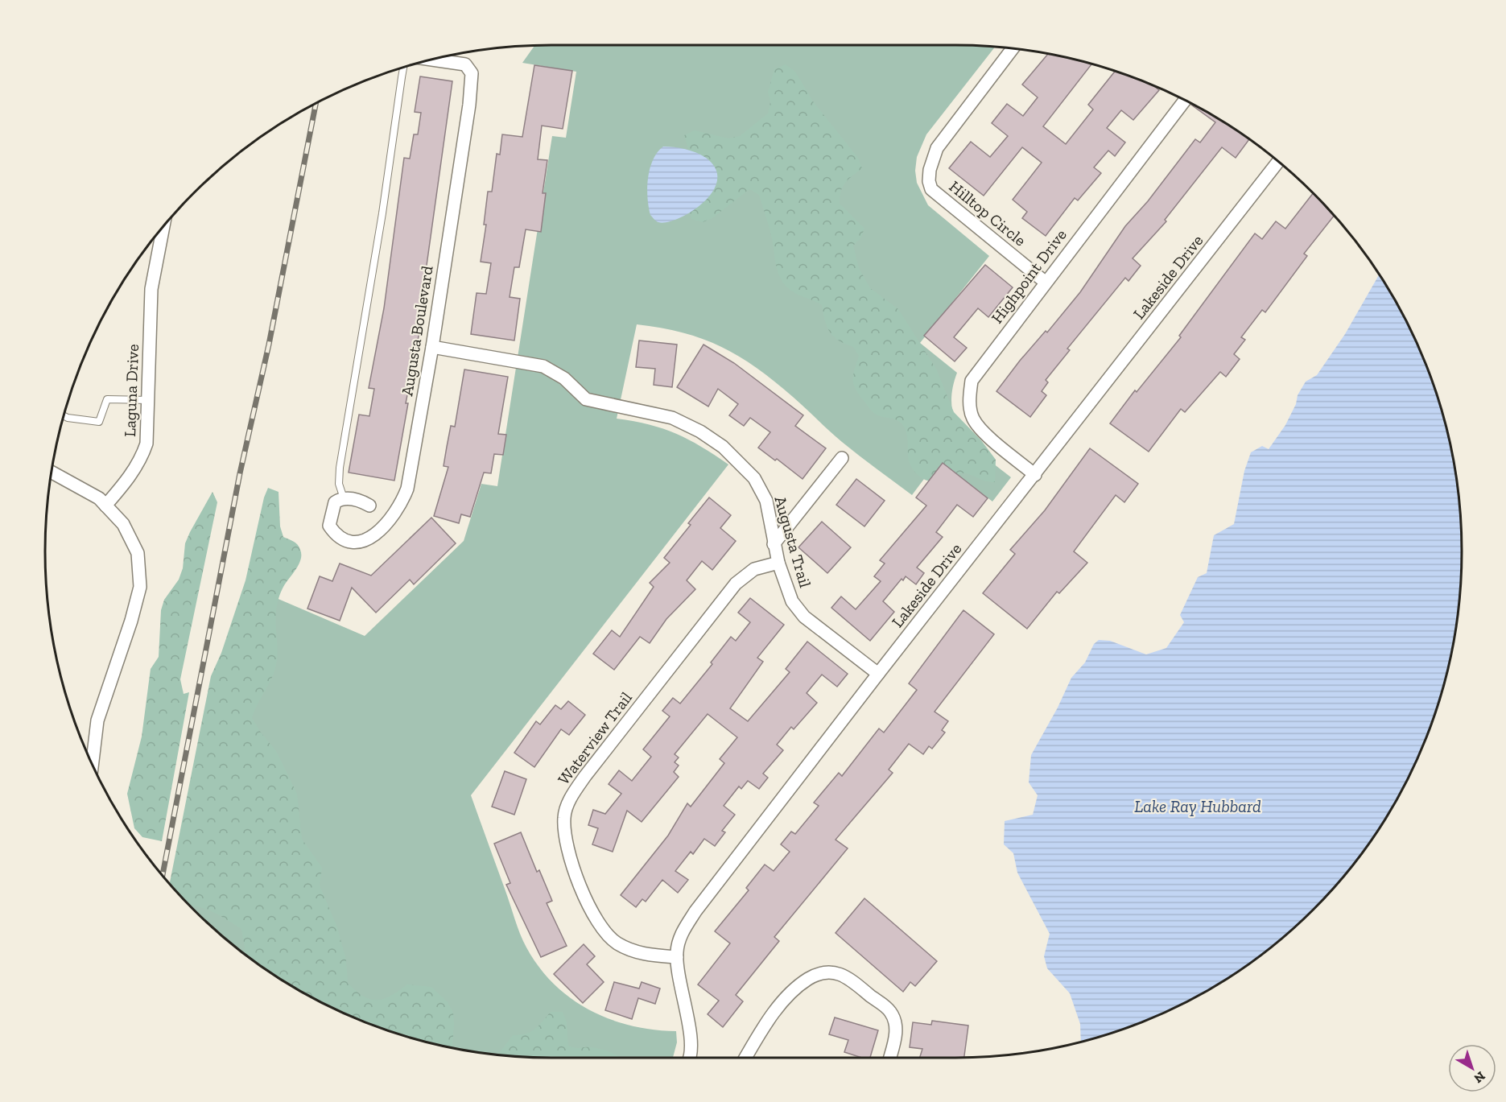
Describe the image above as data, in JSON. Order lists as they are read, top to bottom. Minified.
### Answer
{"streets":{"street":["Hilltop Circle","Highpoint Drive","Lakeside Drive","Augusta Boulevard","Laguna Drive","Augusta Trail","Waterview Trail"]},"crossings":[["Hilltop Circle","Highpoint Drive"],["Highpoint Drive","Lakeside Drive"],["Lakeside Drive","Augusta Trail"],["Lakeside Drive","Waterview Trail"],["Augusta Boulevard","Augusta Trail"],["Augusta Trail","Waterview Trail"]],"water":["Lake Ray Hubbard"],"north":"bottom right"}
